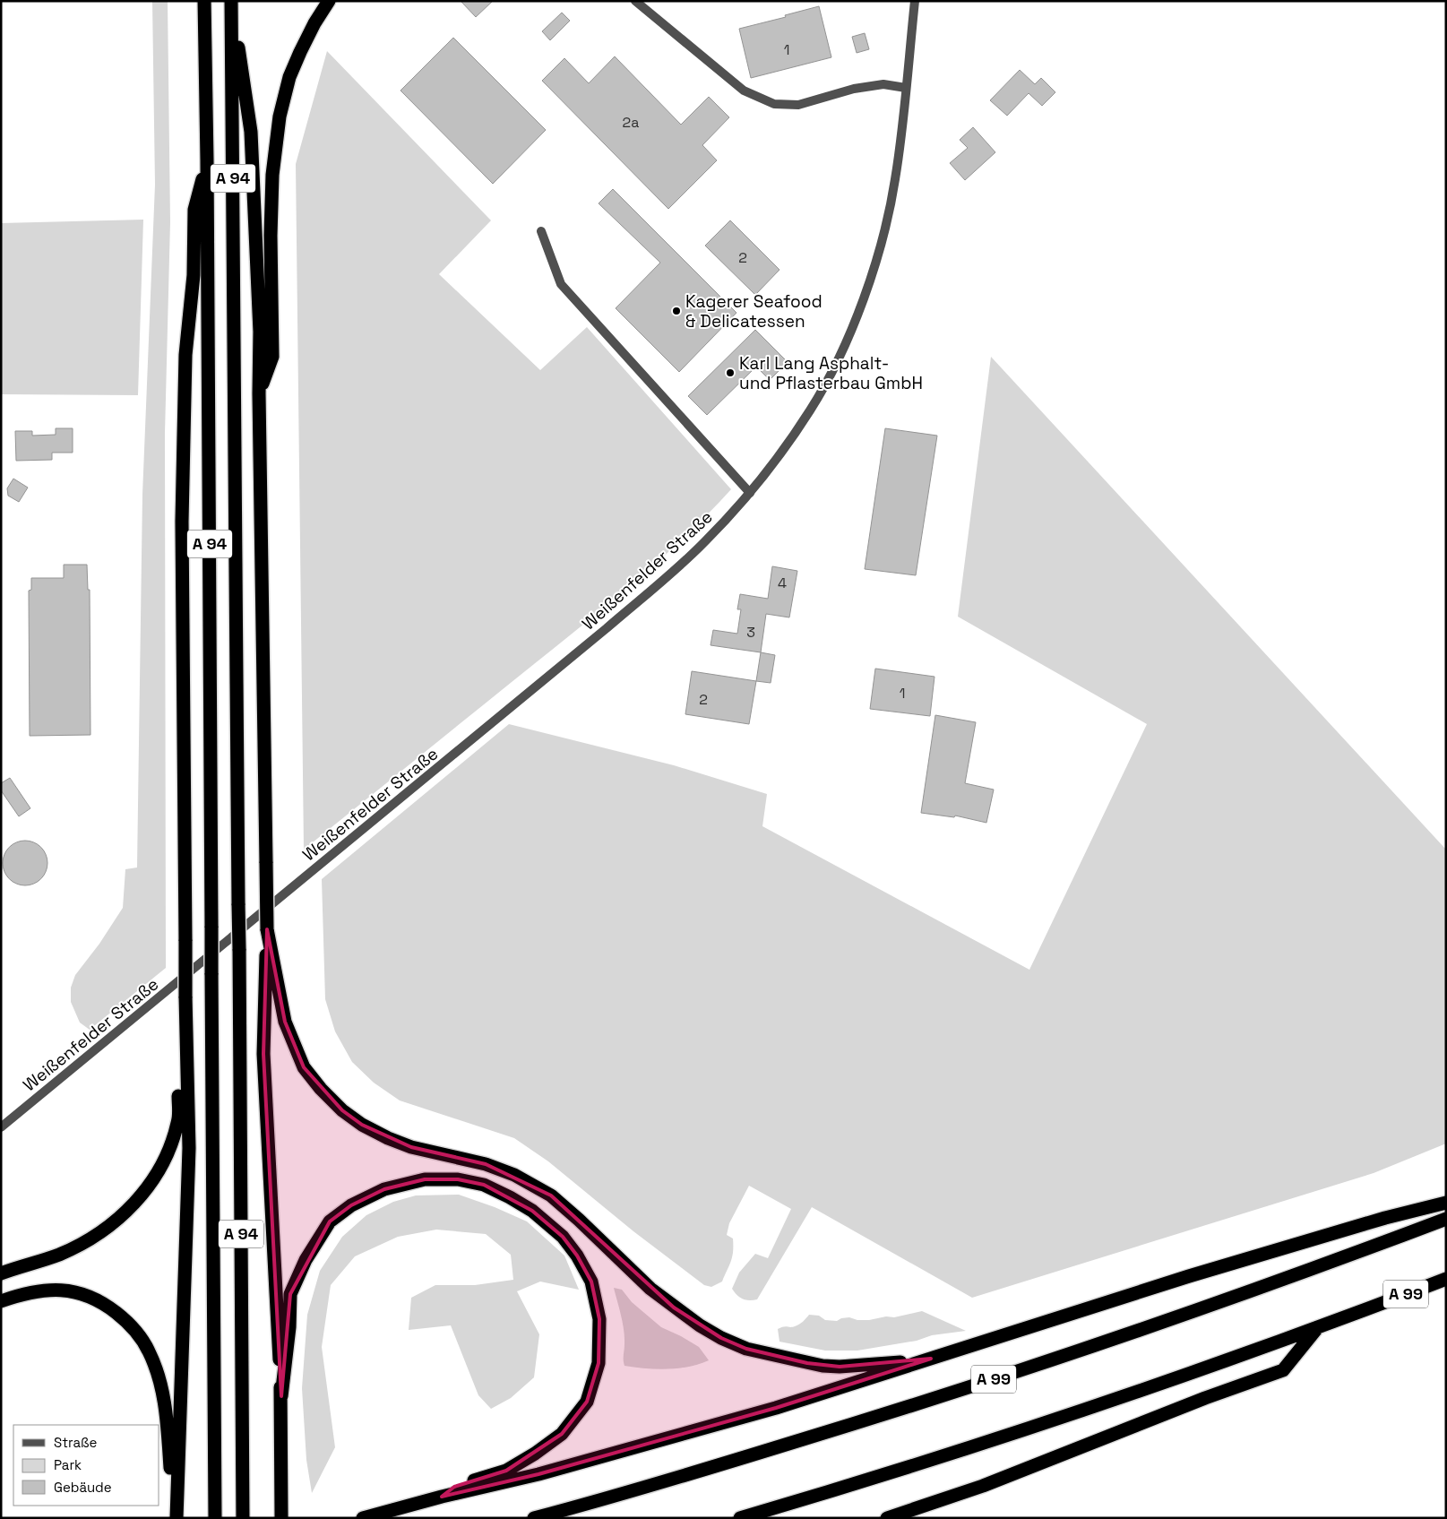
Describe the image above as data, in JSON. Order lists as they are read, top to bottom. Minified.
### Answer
{"streets":{"highway":["A 94","A 99"],"street":["Weißenfelder Straße"]},"places":["Kagerer Seafood & Delicatessen","Karl Lang Asphalt- und Pflasterbau GmbH"],"house_numbers":["1","2a","2","4","3","1","2"],"legend":["Straße","Park","Gebäude"]}
